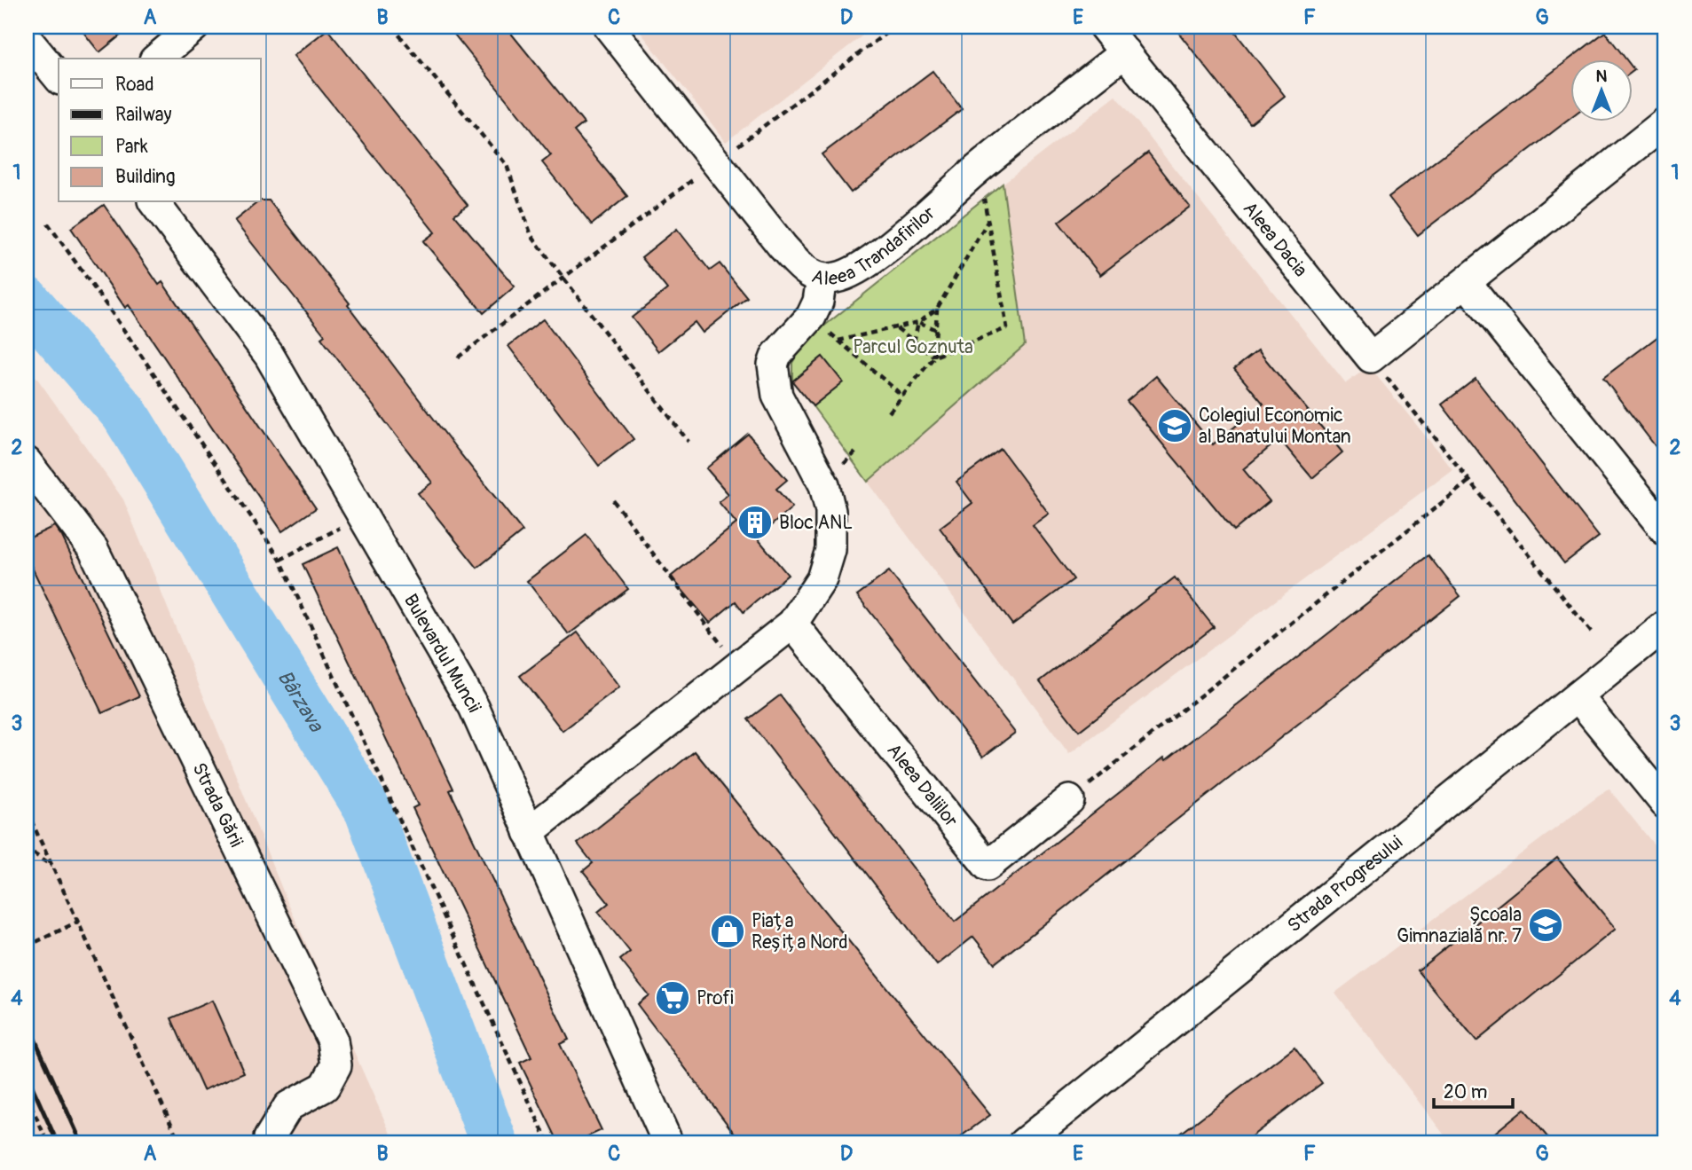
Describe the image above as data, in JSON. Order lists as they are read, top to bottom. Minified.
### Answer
{"streets":{"street":["Aleea Trandafirilor","Aleea Dacia","Bulevardul Muncii","Aleea Daliilor","Strada Gării","Strada Progresului"]},"crossings":[["Aleea Trandafirilor","Aleea Dacia"]],"water":["Bârzava"],"parks":["Parcul Goznuta"],"places":{"school or university":["Colegiul Economic al Banatului Montan","Școala Gimnazială nr. 7"],"building":["Bloc ANL"],"shop":["Piața Reșița Nord"],"supermarket":["Profi"]},"legend":["Road","Railway","Park","Building"],"scale_bar":"20 m","north":"top","grid":{"columns":["A","B","C","D","E","F","G"],"rows":["1","2","3","4"]}}
